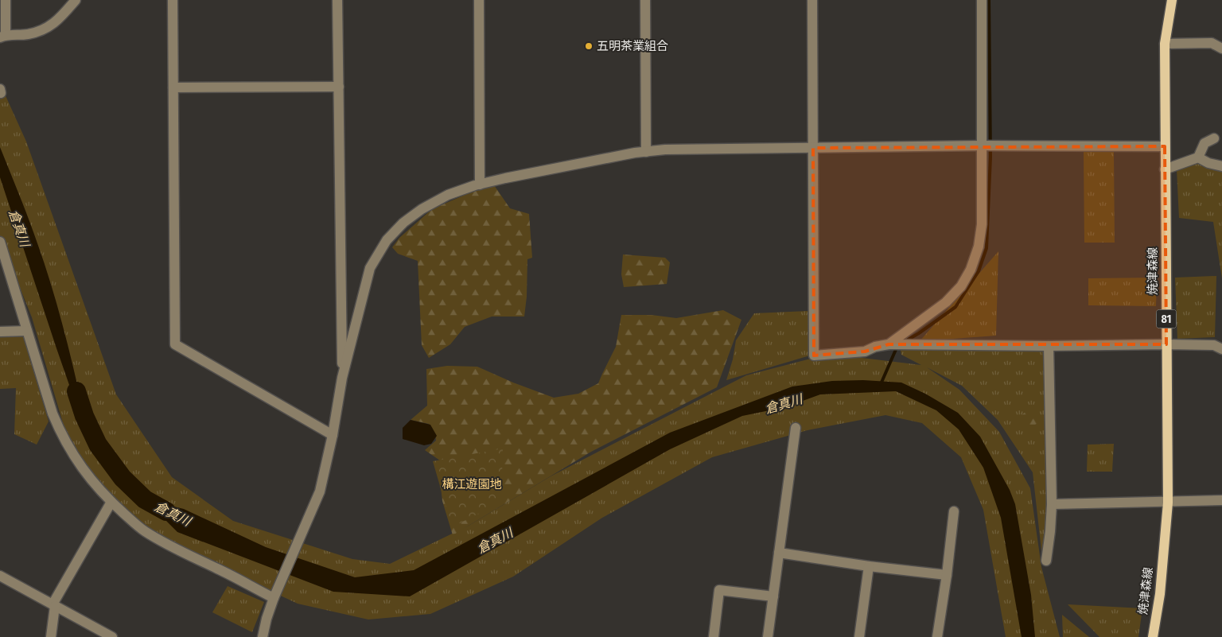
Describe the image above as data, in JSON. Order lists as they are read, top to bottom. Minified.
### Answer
{"streets":{"main road":["焼津森線","81"]},"water":["倉真川"],"parks":["構江遊園地"],"places":["五明茶業組合"]}
